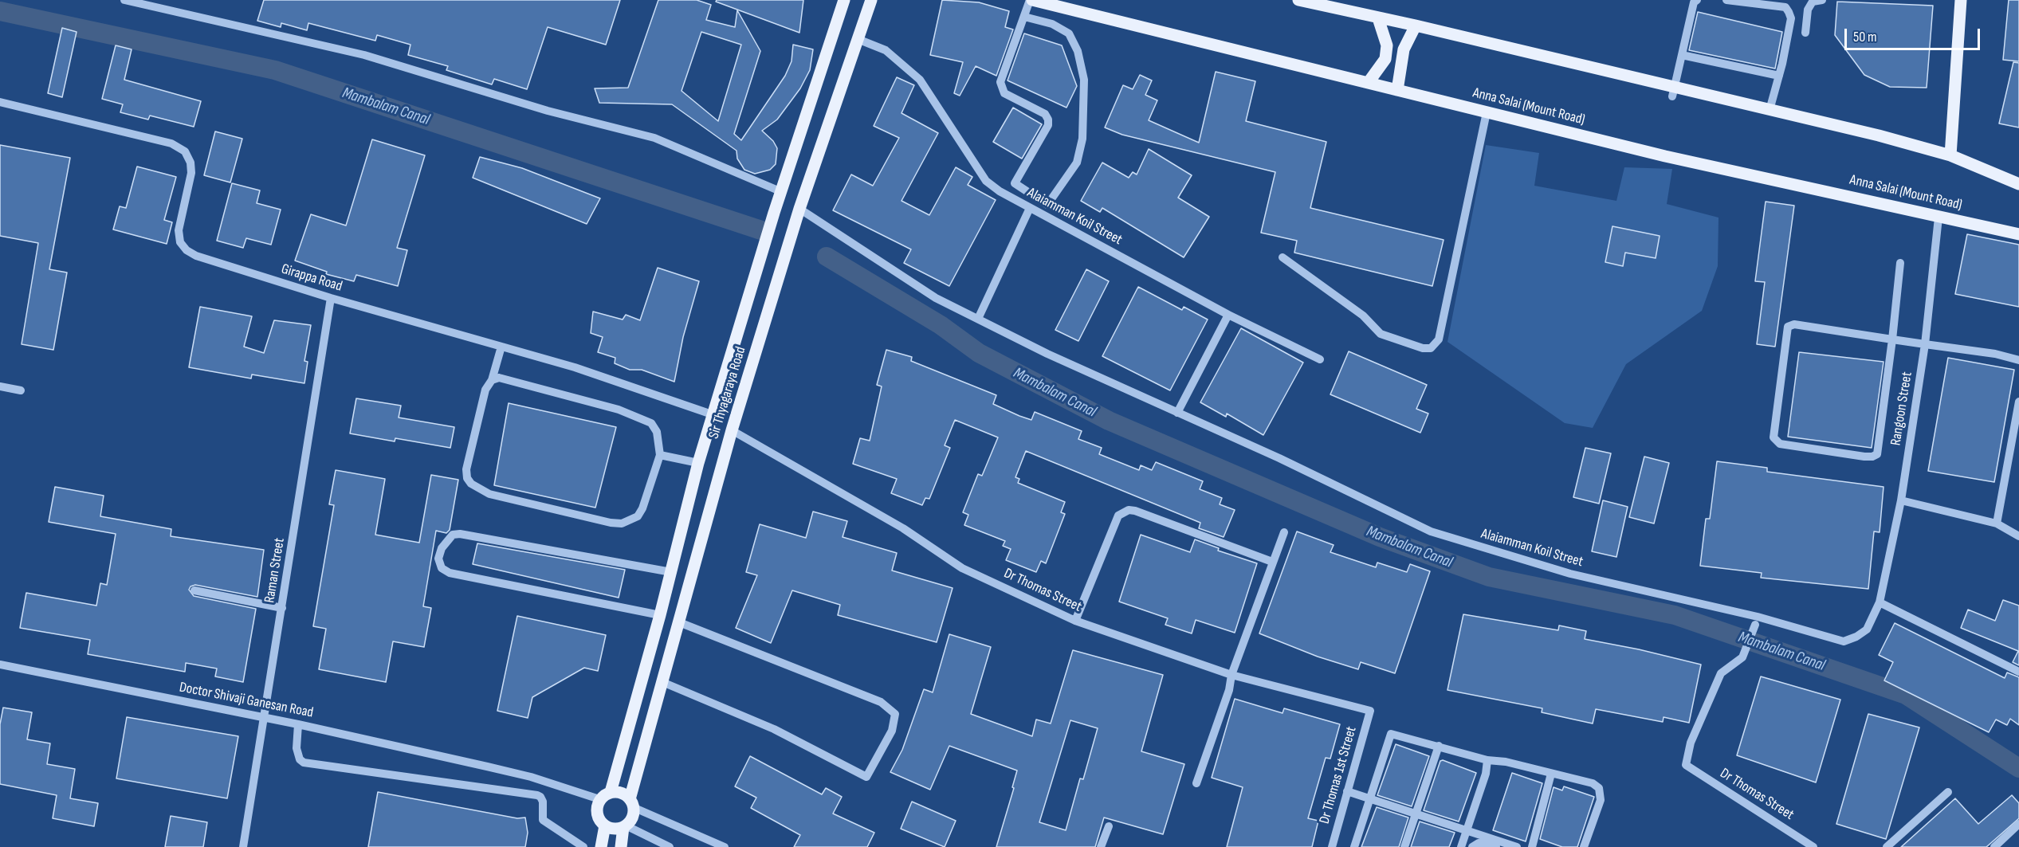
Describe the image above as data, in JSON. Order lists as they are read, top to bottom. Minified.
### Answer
{"streets":{"main road":["Anna Salai (Mount Road)","Sir Thyagaraya Road"],"street":["Alaiamman Koil Street","Girappa Road","Rangoon Street","Raman Street","Dr Thomas Street","Doctor Shivaji Ganesan Road","Dr Thomas 1st Street"]},"crossings":[["Anna Salai (Mount Road)","Rangoon Street"],["Alaiamman Koil Street","Sir Thyagaraya Road"],["Alaiamman Koil Street","Rangoon Street"],["Girappa Road","Sir Thyagaraya Road"],["Girappa Road","Raman Street"],["Sir Thyagaraya Road","Dr Thomas Street"],["Sir Thyagaraya Road","Doctor Shivaji Ganesan Road"],["Raman Street","Doctor Shivaji Ganesan Road"],["Dr Thomas Street","Dr Thomas 1st Street"]],"water":["Mambalam Canal"],"scale_bar":"50 m"}
